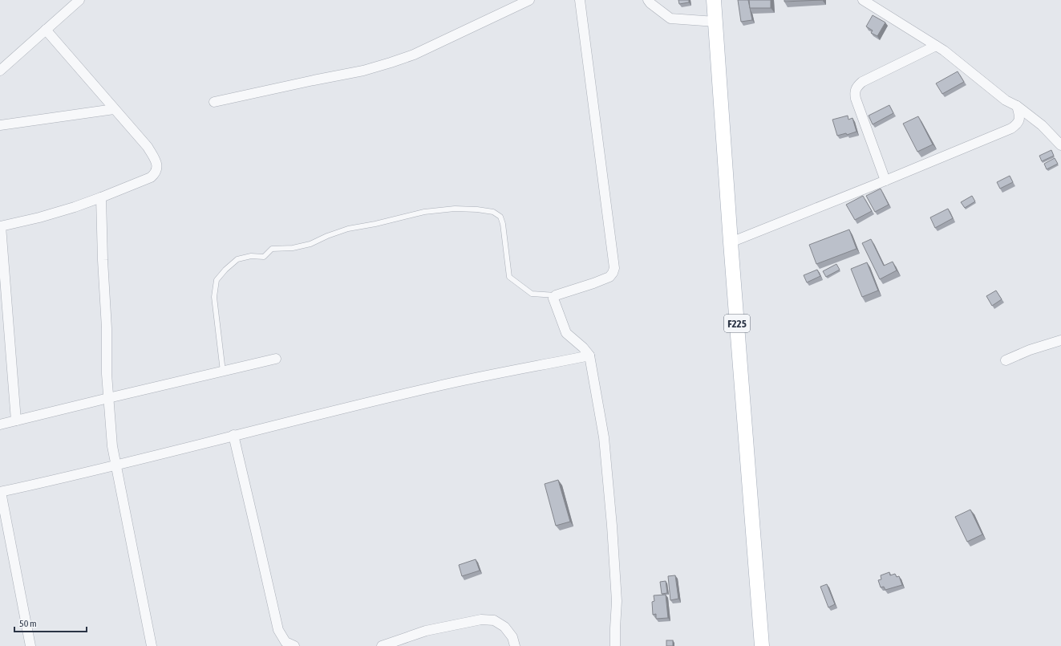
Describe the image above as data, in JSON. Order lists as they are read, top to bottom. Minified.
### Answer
{"streets":{"main road":["F225"]},"scale_bar":"50 m"}
